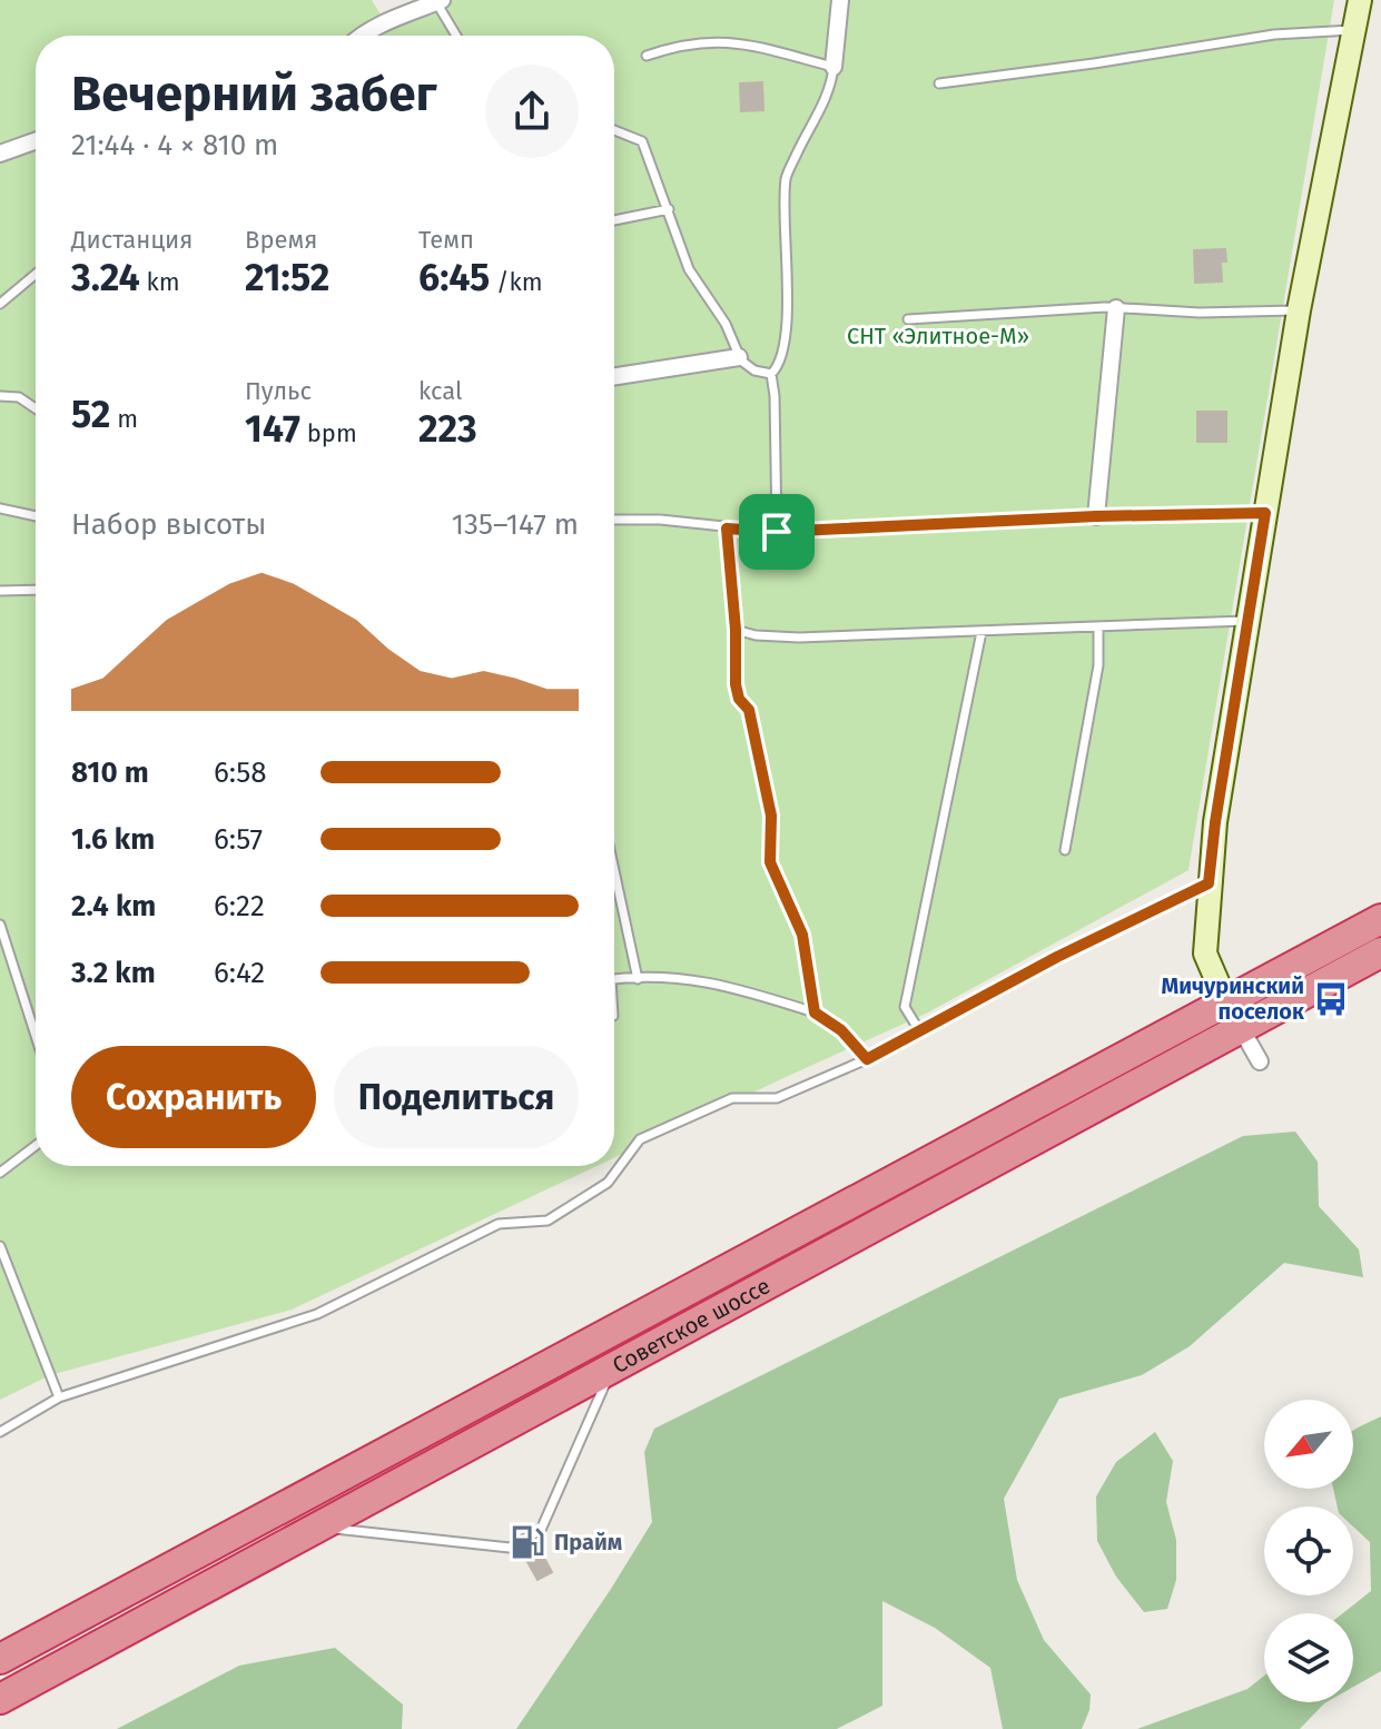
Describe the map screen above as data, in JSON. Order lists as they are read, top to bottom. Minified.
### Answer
{"streets":{"highway":["Советское шоссе"]},"parks":["СНТ «Элитное-М»"],"places":{"bus stop":["Мичуринский поселок"],"fuel station":["Прайм"]},"north":"bottom left","page":{"heading":["Вечерний забег","21:44 · 4 × 810 m"],"stats":[["Дистанция","3.24 km"],["Время","21:52"],["Темп","6:45 /km"],["52 m"],["Пульс","147 bpm"],["kcal","223"]],"chart":["Набор высоты","135–147 m"],"list":[{"name":"810 m","note":"6:58"},{"name":"1.6 km","note":"6:57"},{"name":"2.4 km","note":"6:22"},{"name":"3.2 km","note":"6:42"}],"buttons":["Сохранить","Поделиться"]}}
